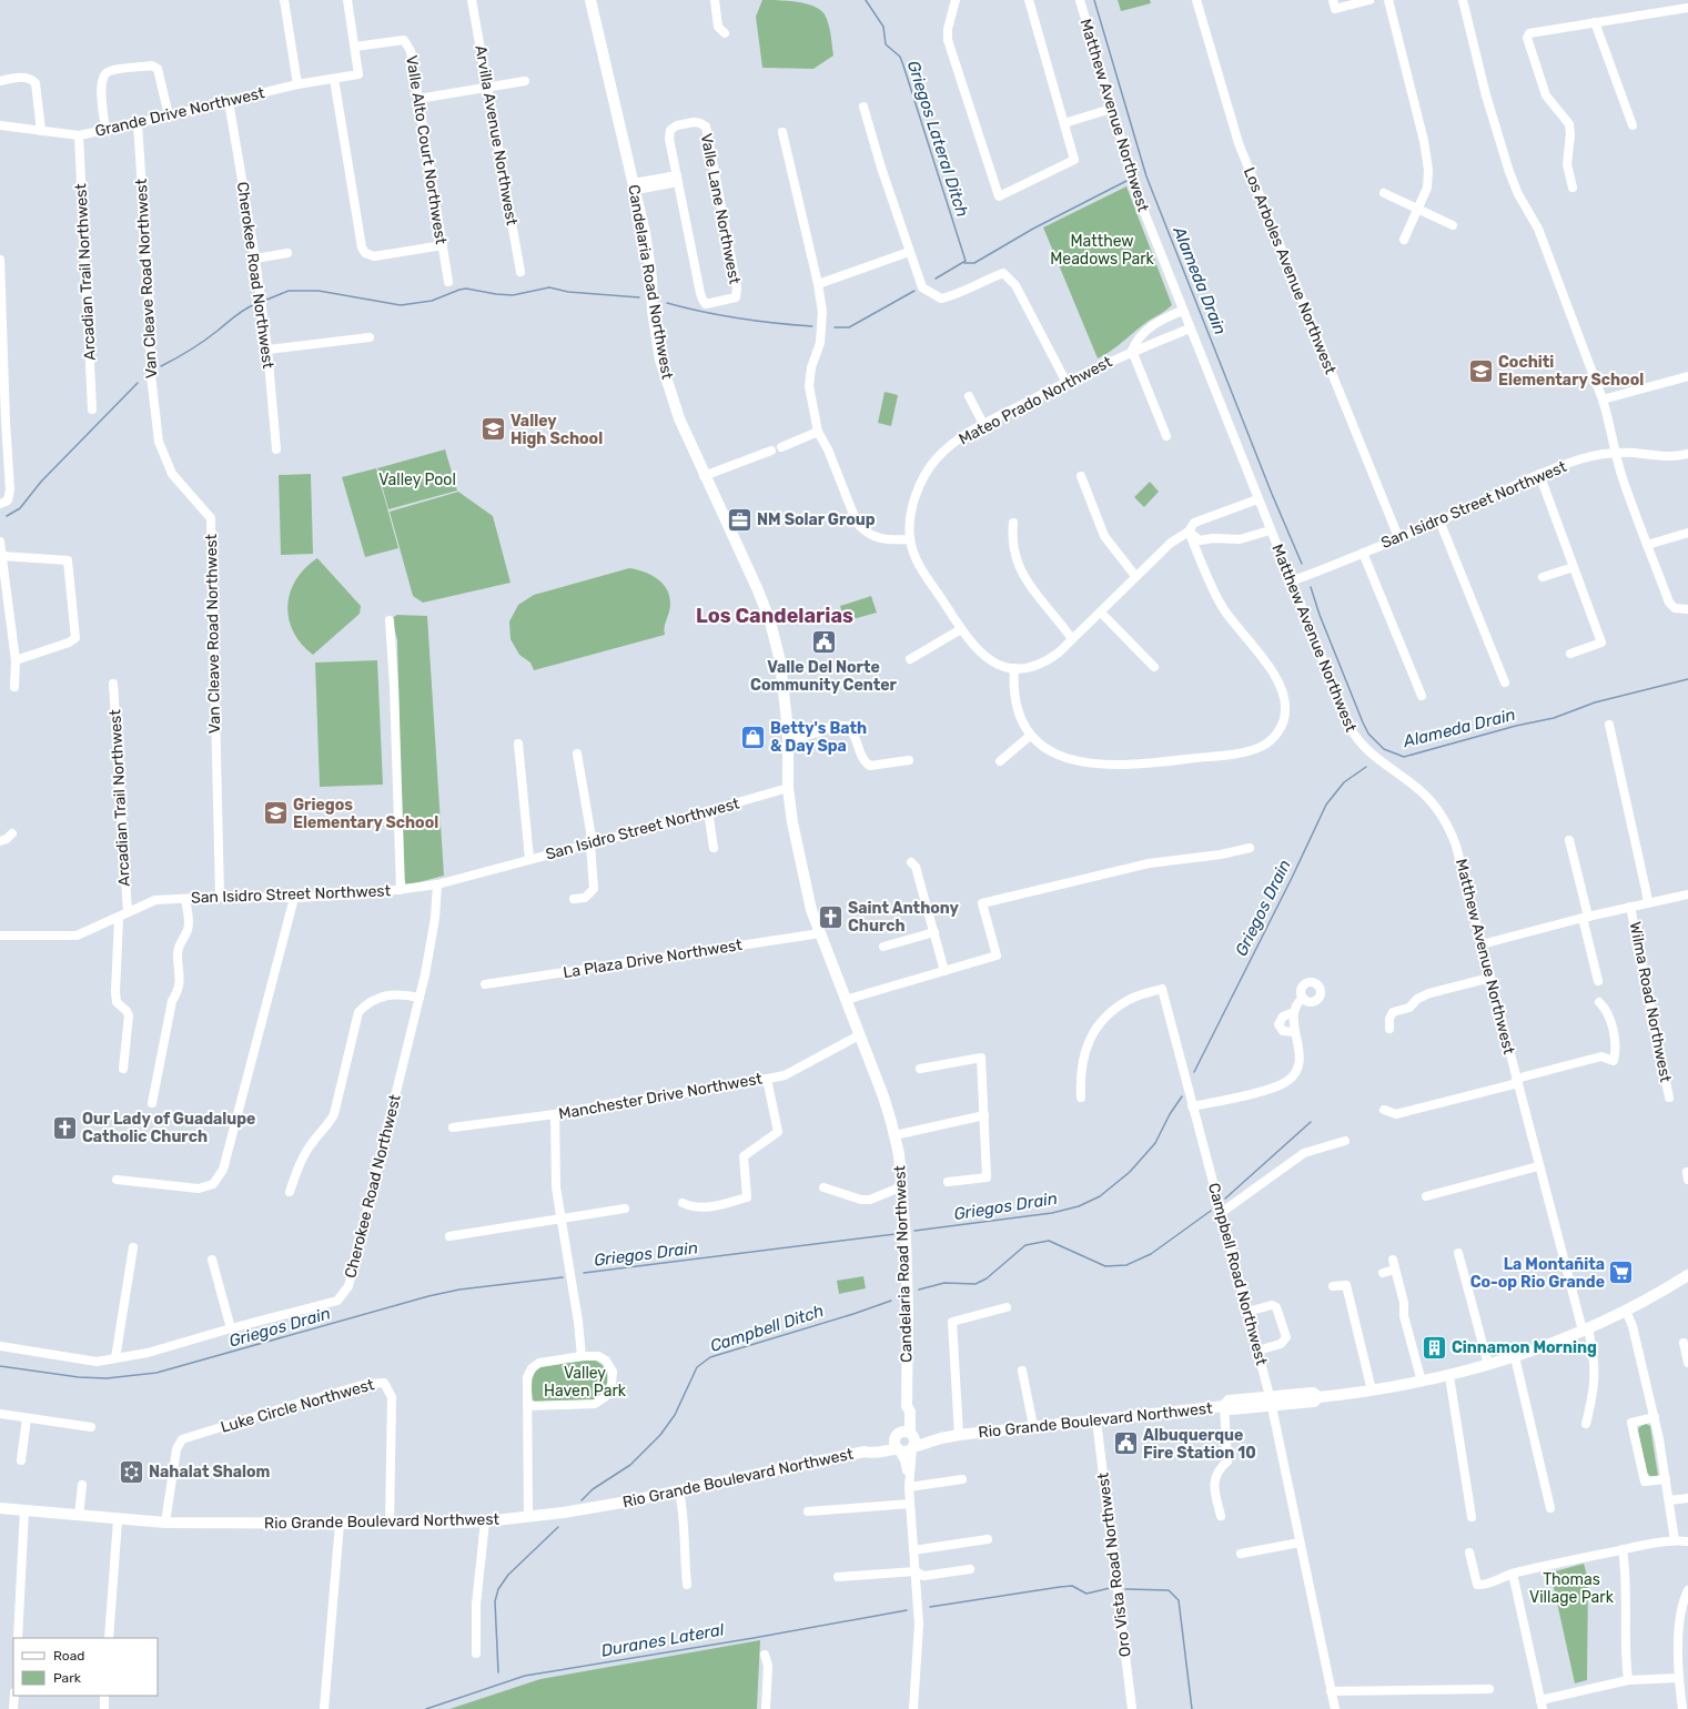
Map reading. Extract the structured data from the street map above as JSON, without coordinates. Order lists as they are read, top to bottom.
{
  "streets": {
    "main road": ["Candelaria Road Northwest", "Rio Grande Boulevard Northwest"],
    "street": [
      "Grande Drive Northwest",
      "Matthew Avenue Northwest",
      "Arvilla Avenue Northwest",
      "Valle Alto Court Northwest",
      "Valle Lane Northwest",
      "Los Arboles Avenue Northwest",
      "Arcadian Trail Northwest",
      "Cherokee Road Northwest",
      "Van Cleave Road Northwest",
      "Mateo Prado Northwest",
      "San Isidro Street Northwest",
      "La Plaza Drive Northwest",
      "Wilma Road Northwest",
      "Manchester Drive Northwest",
      "Campbell Road Northwest",
      "Luke Circle Northwest",
      "Oro Vista Road Northwest"
    ]
  },
  "crossings": [
    ["Grande Drive Northwest", "Valle Alto Court Northwest"],
    ["Grande Drive Northwest", "Arcadian Trail Northwest"],
    ["Grande Drive Northwest", "Cherokee Road Northwest"],
    ["Grande Drive Northwest", "Van Cleave Road Northwest"],
    ["Matthew Avenue Northwest", "Mateo Prado Northwest"],
    ["Matthew Avenue Northwest", "San Isidro Street Northwest"],
    ["Matthew Avenue Northwest", "Rio Grande Boulevard Northwest"],
    ["Los Arboles Avenue Northwest", "San Isidro Street Northwest"],
    ["Arcadian Trail Northwest", "San Isidro Street Northwest"],
    ["Cherokee Road Northwest", "San Isidro Street Northwest"],
    ["Van Cleave Road Northwest", "San Isidro Street Northwest"],
    ["Candelaria Road Northwest", "San Isidro Street Northwest"],
    ["Candelaria Road Northwest", "La Plaza Drive Northwest"],
    ["Candelaria Road Northwest", "Manchester Drive Northwest"],
    ["Campbell Road Northwest", "Rio Grande Boulevard Northwest"],
    ["Luke Circle Northwest", "Rio Grande Boulevard Northwest"],
    ["Rio Grande Boulevard Northwest", "Oro Vista Road Northwest"]
  ],
  "districts": ["Los Candelarias"],
  "water": [
    "Griegos Lateral Ditch",
    "Alameda Drain",
    "Griegos Drain",
    "Campbell Ditch",
    "Duranes Lateral"
  ],
  "parks": [
    "Matthew Meadows Park",
    "Valley Pool",
    "Valley Haven Park",
    "Thomas Village Park"
  ],
  "places": {
    "school or university": ["Cochiti Elementary School", "Valley High School", "Griegos Elementary School"],
    "office": ["NM Solar Group"],
    "public building": ["Valle Del Norte Community Center", "Albuquerque Fire Station 10"],
    "shop": ["Betty's Bath & Day Spa"],
    "church": ["Saint Anthony Church", "Our Lady of Guadalupe Catholic Church"],
    "supermarket": ["La Montañita Co-op Rio Grande"],
    "building": ["Cinnamon Morning"],
    "synagogue": ["Nahalat Shalom"]
  },
  "legend": ["Road", "Park"]
}
